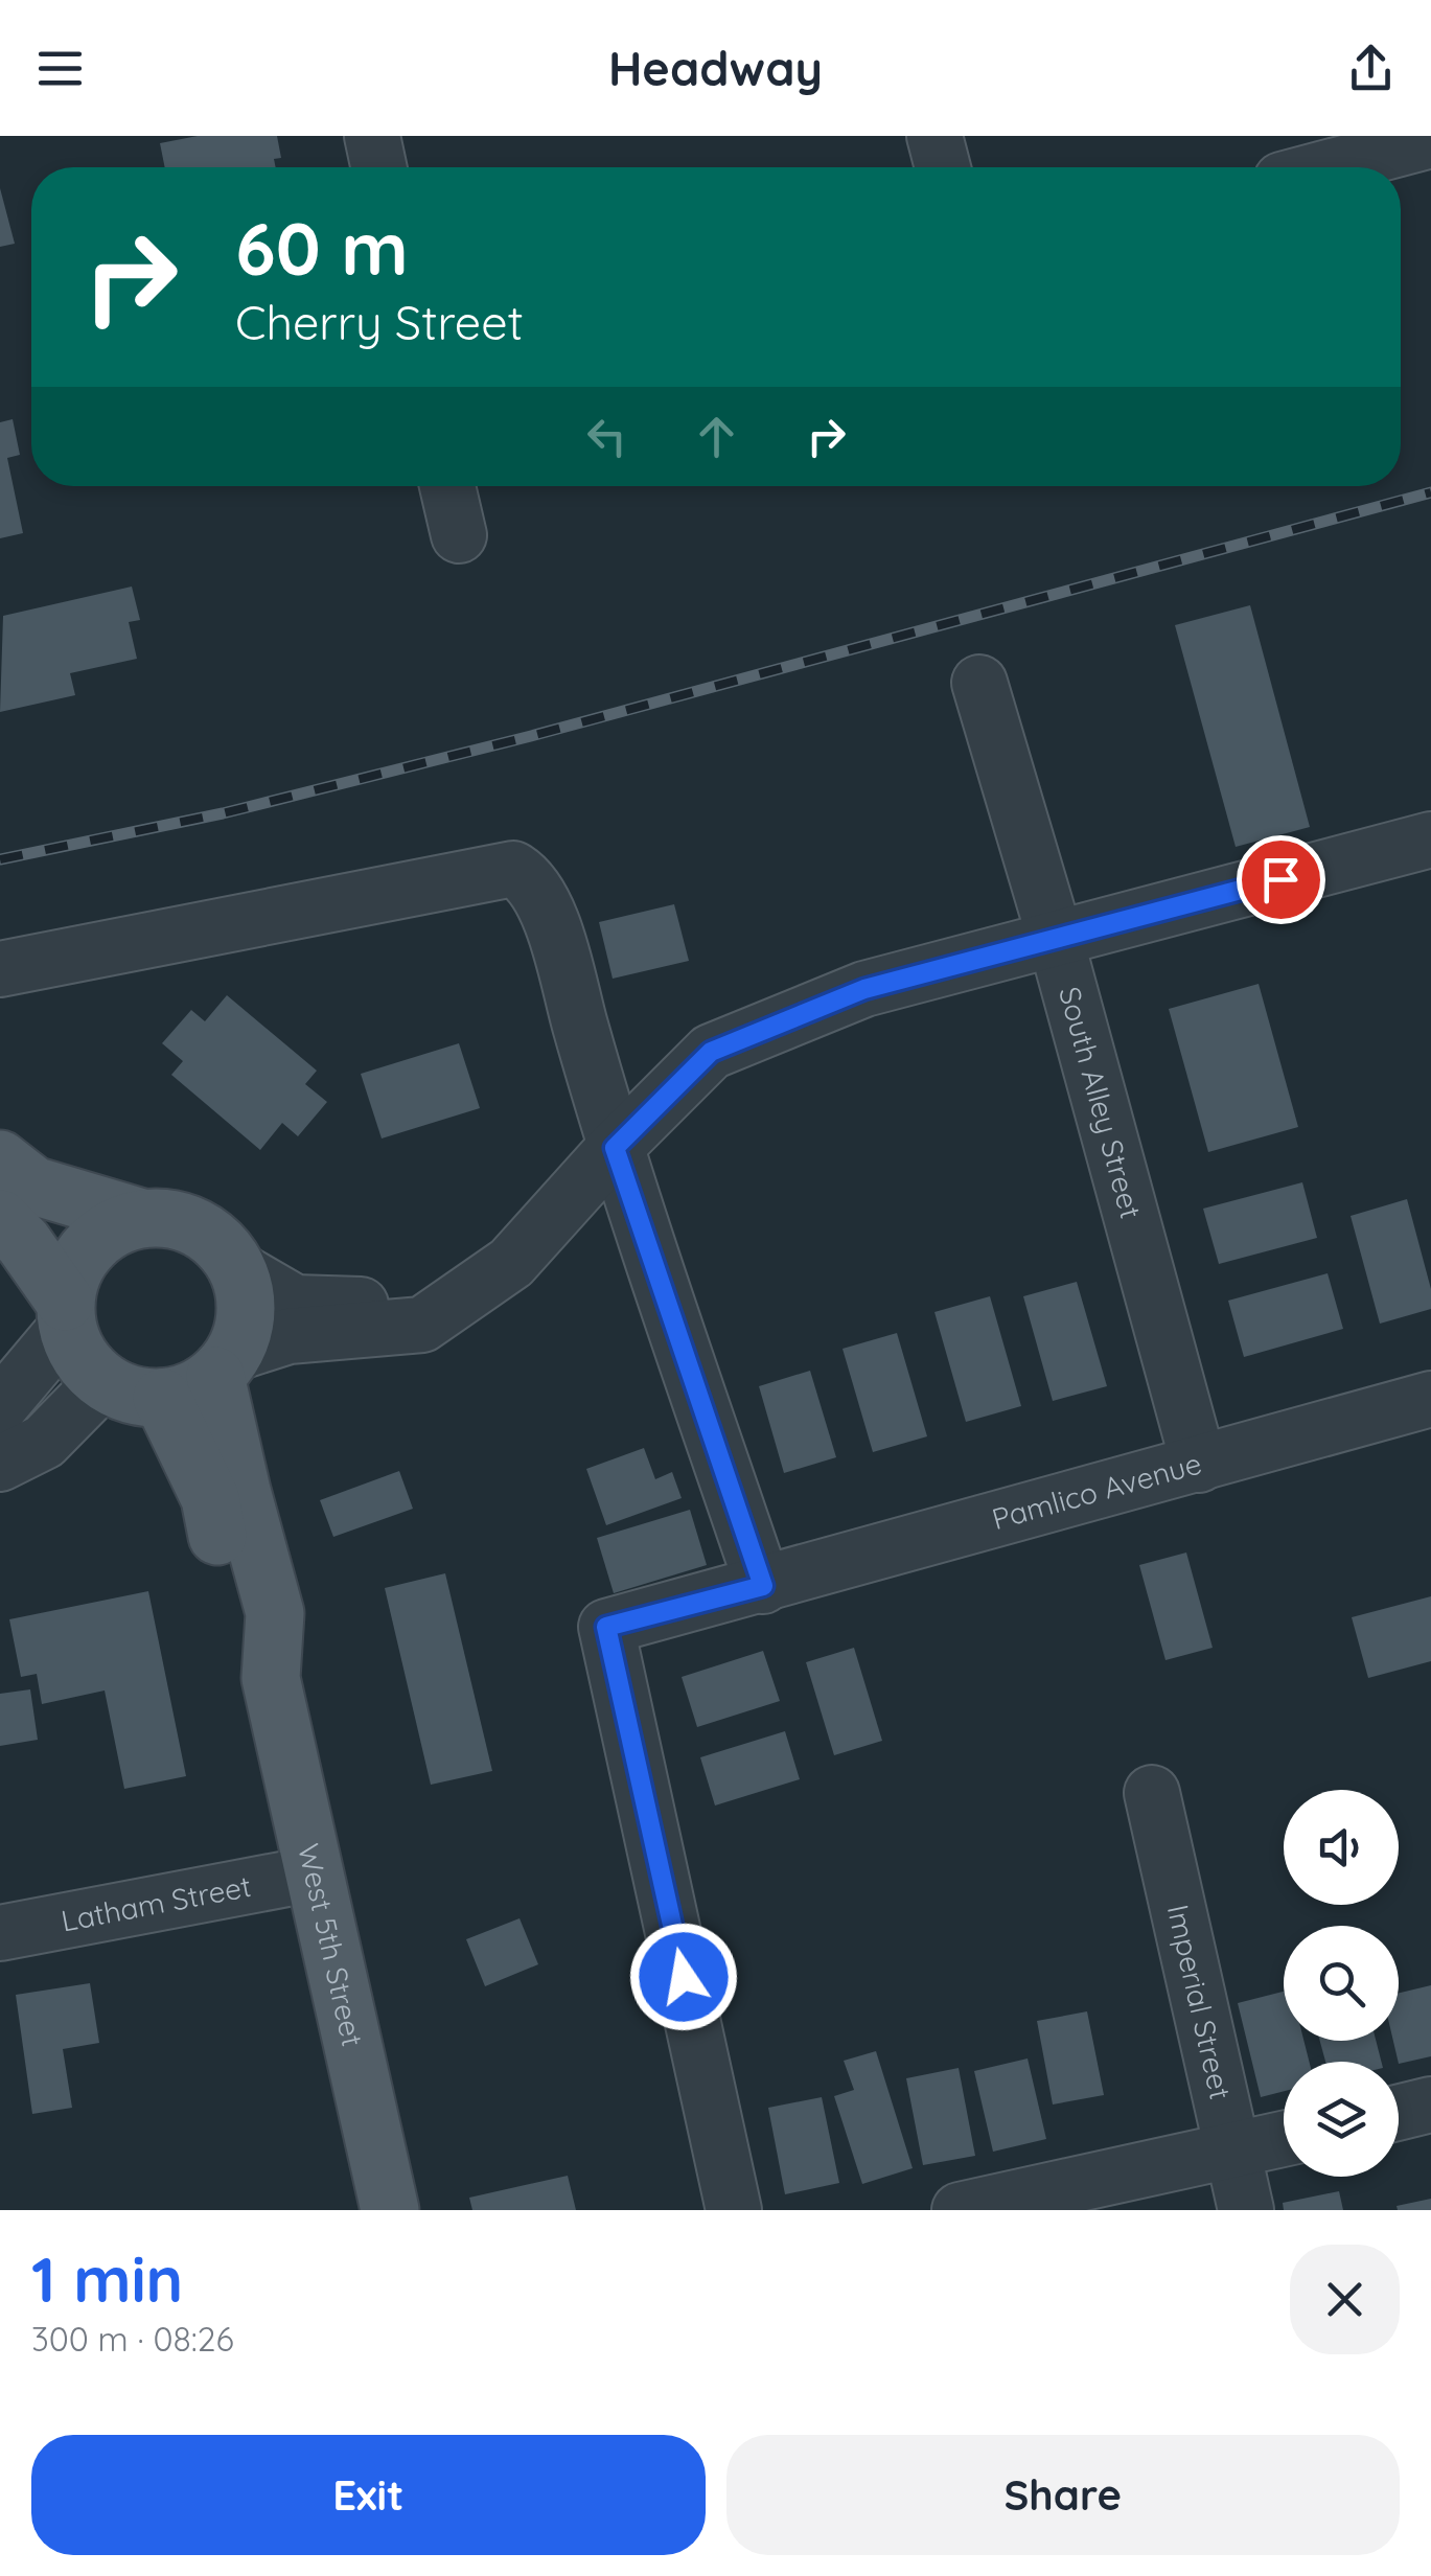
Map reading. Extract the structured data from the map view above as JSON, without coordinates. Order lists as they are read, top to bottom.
{
  "streets": {
    "main road": ["West 5th Street"],
    "street": [
      "South Alley Street",
      "Pamlico Avenue",
      "Latham Street",
      "Imperial Street"
    ]
  },
  "crossings": [
    ["South Alley Street", "Pamlico Avenue"],
    ["Latham Street", "West 5th Street"]
  ],
  "page": {
    "header": "Headway",
    "turn": ["60 m", "Cherry Street"],
    "heading": ["1 min", "300 m · 08:26"],
    "buttons": ["Exit", "Share"]
  }
}
